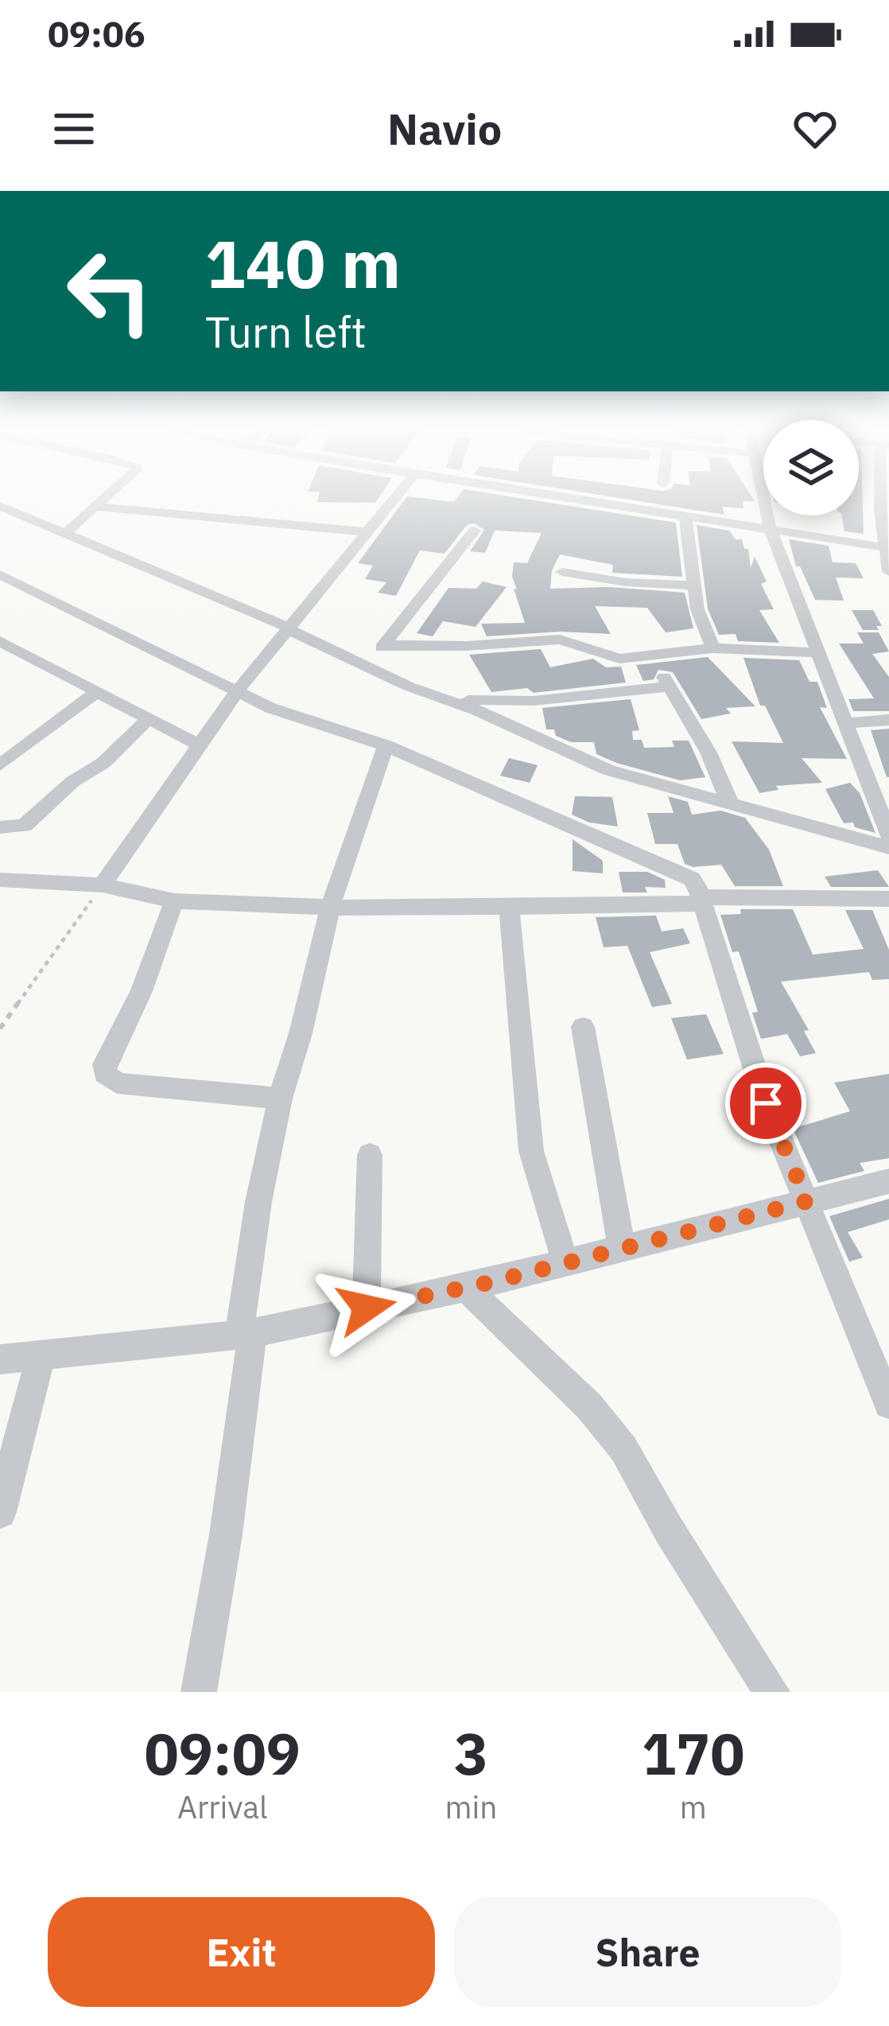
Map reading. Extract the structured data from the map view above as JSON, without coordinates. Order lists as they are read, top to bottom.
{
  "page": {
    "status": "09:06",
    "header": "Navio",
    "turn": ["140 m", "Turn left"],
    "eta": [
      "09:09",
      "Arrival",
      "3",
      "min",
      "170",
      "m"
    ],
    "buttons": ["Exit", "Share"]
  }
}
